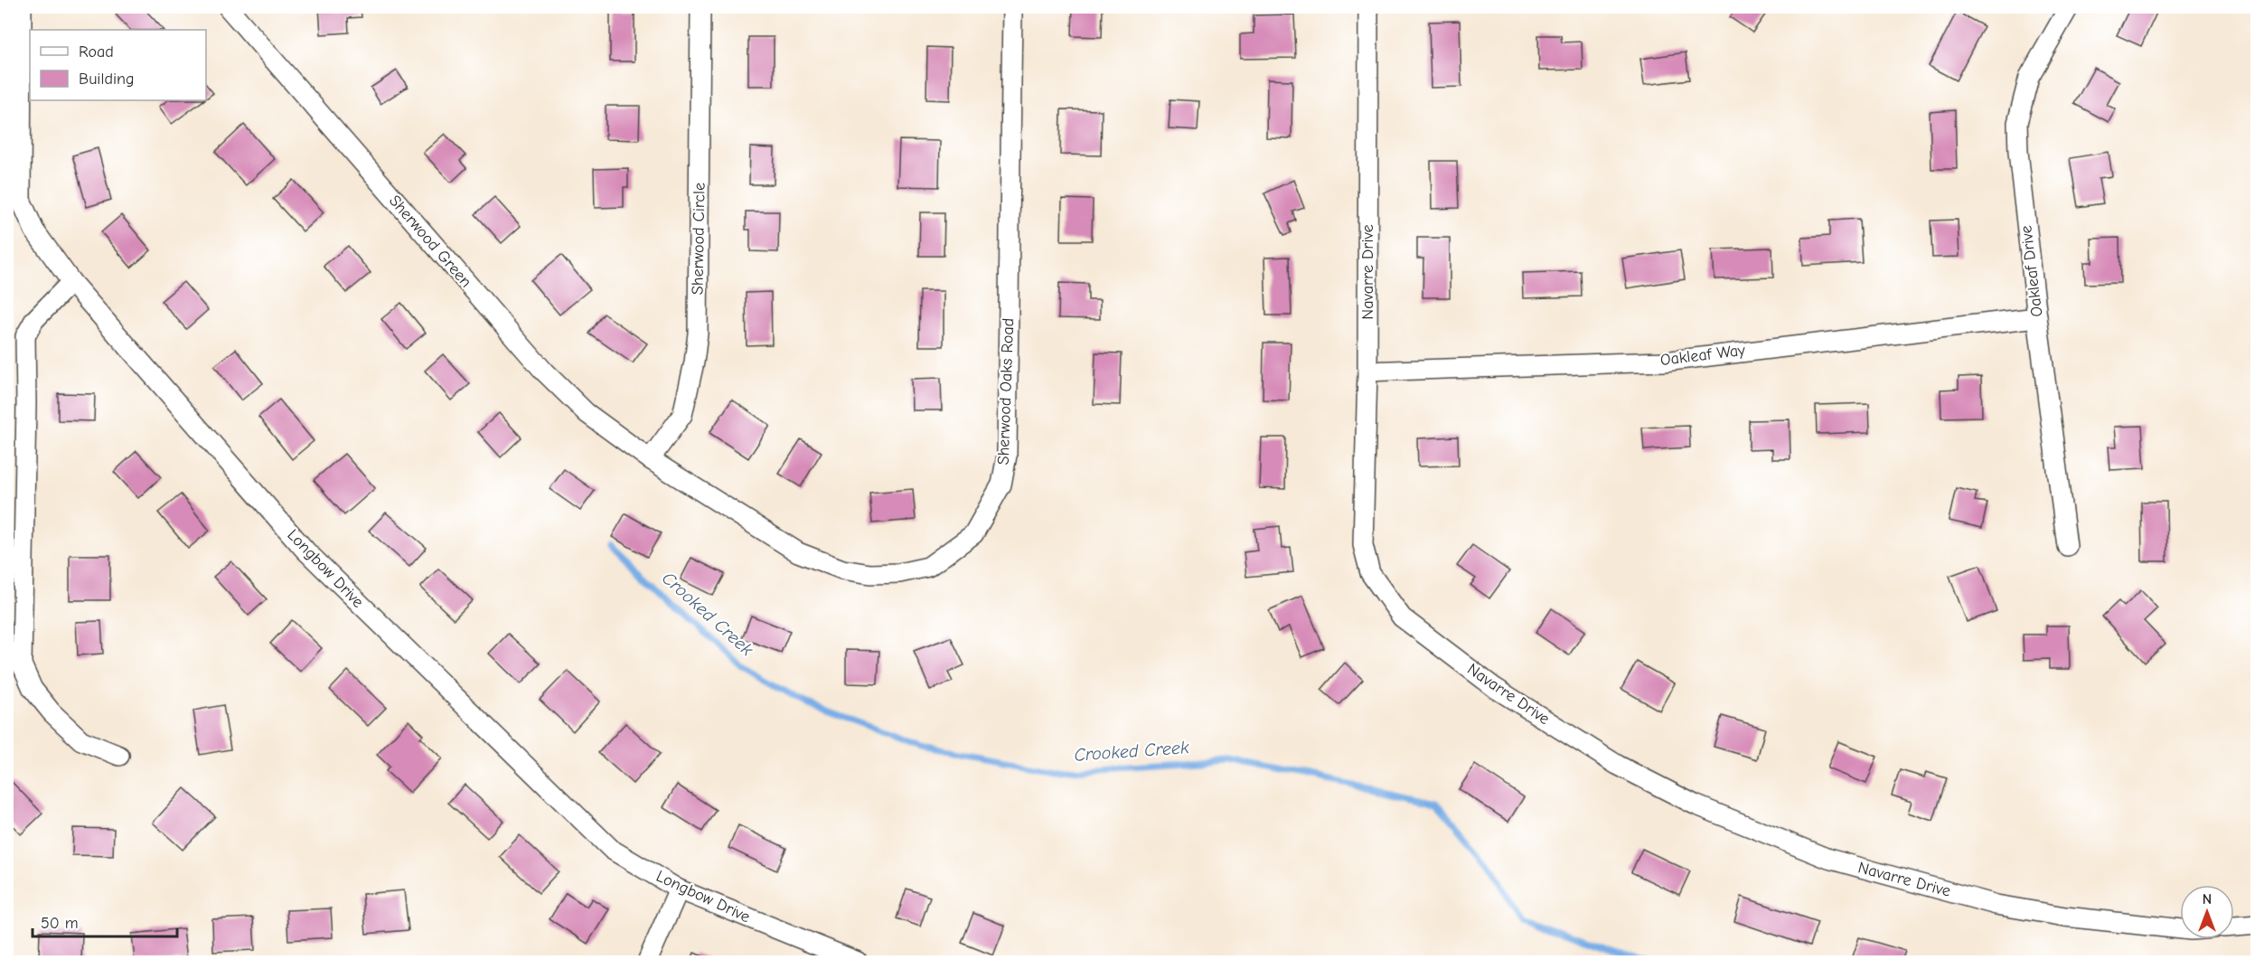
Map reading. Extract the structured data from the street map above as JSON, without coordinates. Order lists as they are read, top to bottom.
{
  "streets": {
    "street": [
      "Sherwood Circle",
      "Sherwood Green",
      "Oakleaf Drive",
      "Navarre Drive",
      "Oakleaf Way",
      "Sherwood Oaks Road",
      "Longbow Drive"
    ]
  },
  "crossings": [
    ["Sherwood Circle", "Sherwood Green"],
    ["Sherwood Circle", "Sherwood Oaks Road"],
    ["Sherwood Green", "Sherwood Oaks Road"],
    ["Oakleaf Drive", "Oakleaf Way"],
    ["Navarre Drive", "Oakleaf Way"]
  ],
  "water": ["Crooked Creek"],
  "legend": ["Road", "Building"],
  "scale_bar": "50 m",
  "north": "top"
}
